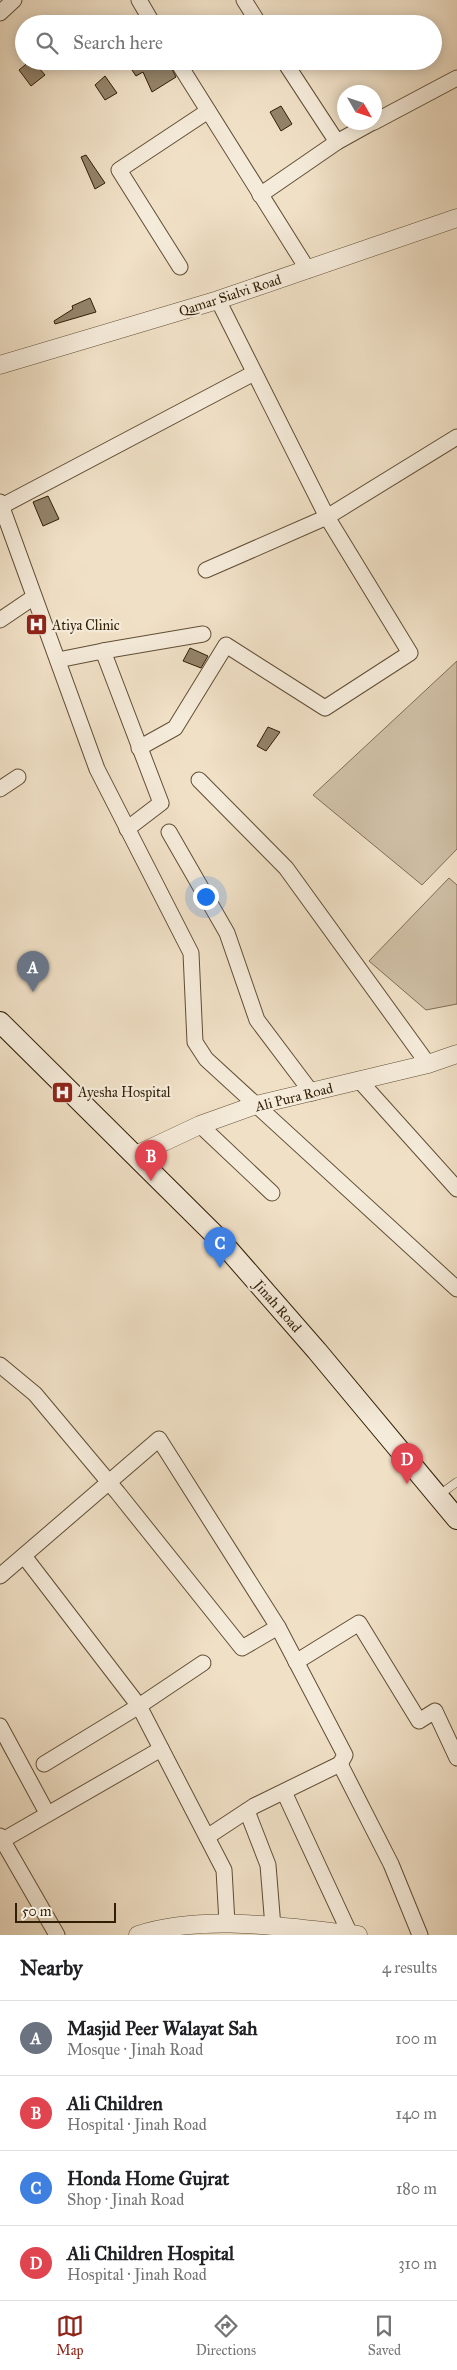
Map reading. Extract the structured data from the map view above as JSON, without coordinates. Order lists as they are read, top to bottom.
{
  "streets": {
    "main road": ["Jinah Road"],
    "street": ["Qamar Sialvi Road", "Ali Pura Road"]
  },
  "crossings": [
    ["Ali Pura Road", "Jinah Road"]
  ],
  "places": {
    "hospital": ["Atiya Clinic", "Ayesha Hospital"]
  },
  "scale_bar": "50 m",
  "north": "bottom right",
  "page": {
    "search": "Search here",
    "pins": [
      "A",
      "B",
      "C",
      "D"
    ],
    "scale": "50 m",
    "heading": ["Nearby", "4 results"],
    "list": [
      {
        "mark": "A",
        "name": "Masjid Peer Walayat Sah",
        "note": "Mosque · Jinah Road",
        "value": "100 m"
      },
      {
        "mark": "B",
        "name": "Ali Children",
        "note": "Hospital · Jinah Road",
        "value": "140 m"
      },
      {
        "mark": "C",
        "name": "Honda Home Gujrat",
        "note": "Shop · Jinah Road",
        "value": "180 m"
      },
      {
        "mark": "D",
        "name": "Ali Children Hospital",
        "note": "Hospital · Jinah Road",
        "value": "310 m"
      }
    ],
    "nav": ["Map", "Directions", "Saved"]
  }
}
